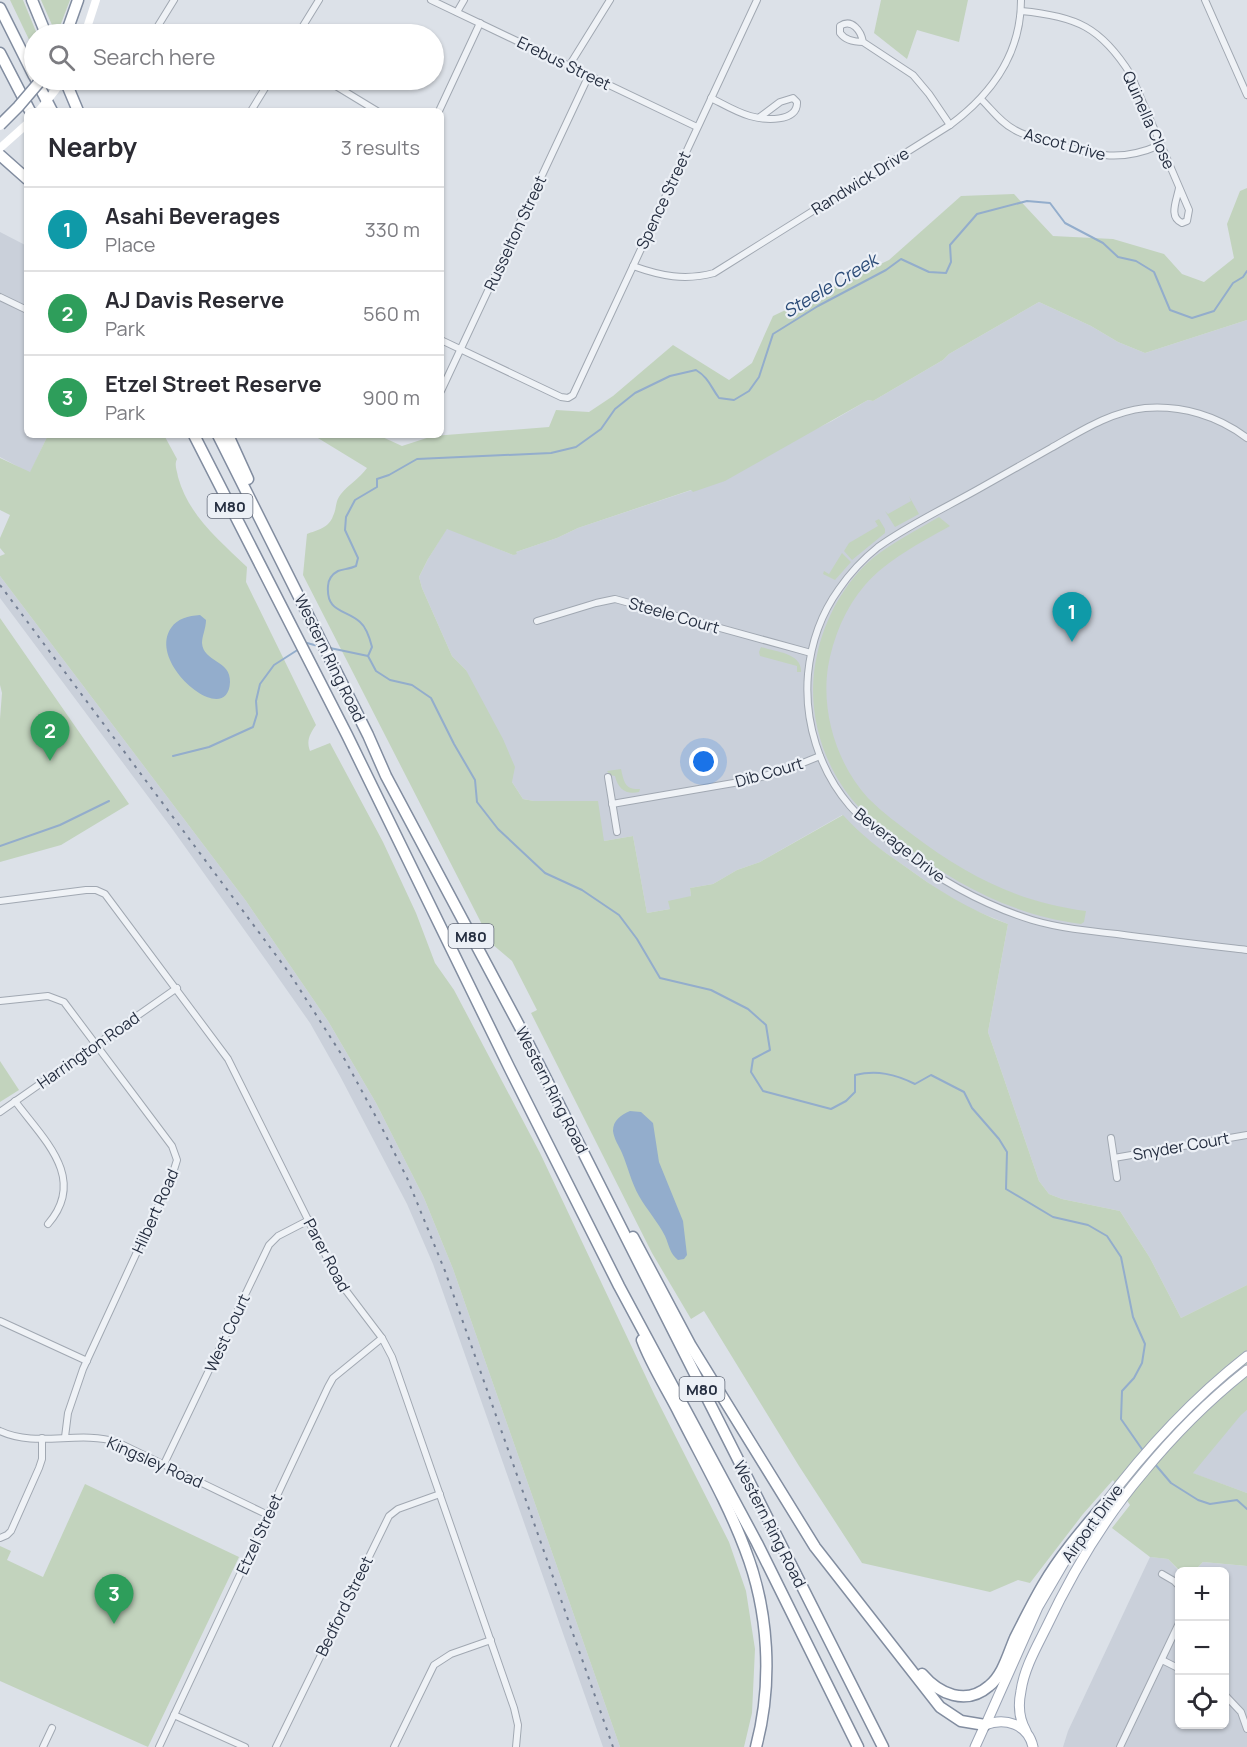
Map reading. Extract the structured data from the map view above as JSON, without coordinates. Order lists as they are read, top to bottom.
{
  "streets": {
    "highway": ["M80", "Western Ring Road"],
    "main road": ["Airport Drive"],
    "street": [
      "Erebus Street",
      "Quinella Close",
      "Ascot Drive",
      "Randwick Drive",
      "Spence Street",
      "Russelton Street",
      "Steele Court",
      "Dib Court",
      "Beverage Drive",
      "Harrington Road",
      "Snyder Court",
      "Hilbert Road",
      "Parer Road",
      "West Court",
      "Kingsley Road",
      "Etzel Street",
      "Bedford Street"
    ]
  },
  "crossings": [
    ["Erebus Street", "Spence Street"],
    ["Erebus Street", "Russelton Street"],
    ["Quinella Close", "Ascot Drive"],
    ["Quinella Close", "Randwick Drive"],
    ["Ascot Drive", "Randwick Drive"],
    ["Randwick Drive", "Spence Street"],
    ["Spence Street", "Russelton Street"],
    ["Steele Court", "Beverage Drive"],
    ["Dib Court", "Beverage Drive"],
    ["Harrington Road", "Hilbert Road"],
    ["Harrington Road", "Parer Road"],
    ["Hilbert Road", "Kingsley Road"],
    ["Parer Road", "West Court"],
    ["Parer Road", "Etzel Street"],
    ["Parer Road", "Bedford Street"],
    ["West Court", "Kingsley Road"],
    ["Kingsley Road", "Etzel Street"]
  ],
  "water": ["Steele Creek"],
  "page": {
    "search": "Search here",
    "heading": ["Nearby", "3 results"],
    "list": [
      {
        "mark": "1",
        "name": "Asahi Beverages",
        "note": "Place",
        "value": "330 m"
      },
      {
        "mark": "2",
        "name": "AJ Davis Reserve",
        "note": "Park",
        "value": "560 m"
      },
      {
        "mark": "3",
        "name": "Etzel Street Reserve",
        "note": "Park",
        "value": "900 m"
      }
    ],
    "pins": ["1", "2", "3"],
    "map_buttons": ["+", "−"]
  }
}
